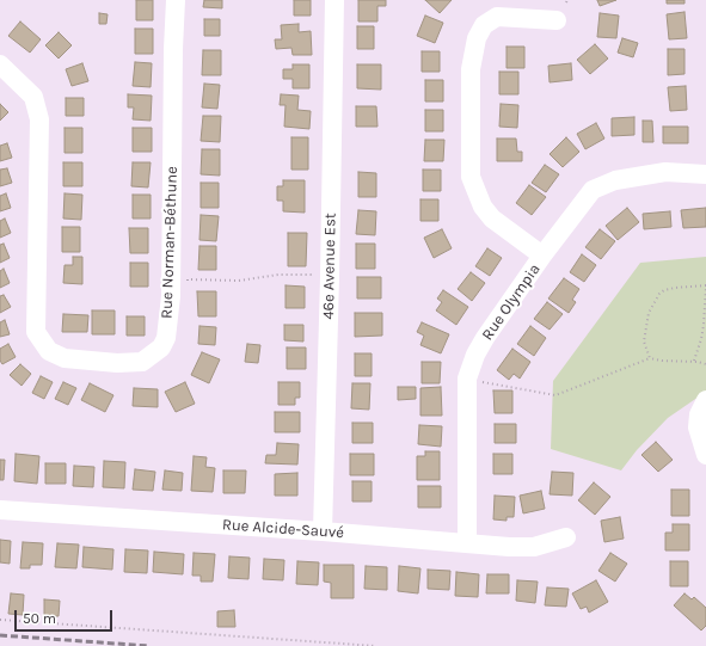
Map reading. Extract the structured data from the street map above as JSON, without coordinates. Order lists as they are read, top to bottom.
{
  "streets": {
    "street": [
      "Rue Norman-Béthune",
      "46e Avenue Est",
      "Rue Olympia",
      "Rue Alcide-Sauvé"
    ]
  },
  "crossings": [
    ["46e Avenue Est", "Rue Alcide-Sauvé"],
    ["Rue Olympia", "Rue Alcide-Sauvé"]
  ],
  "scale_bar": "50 m"
}
